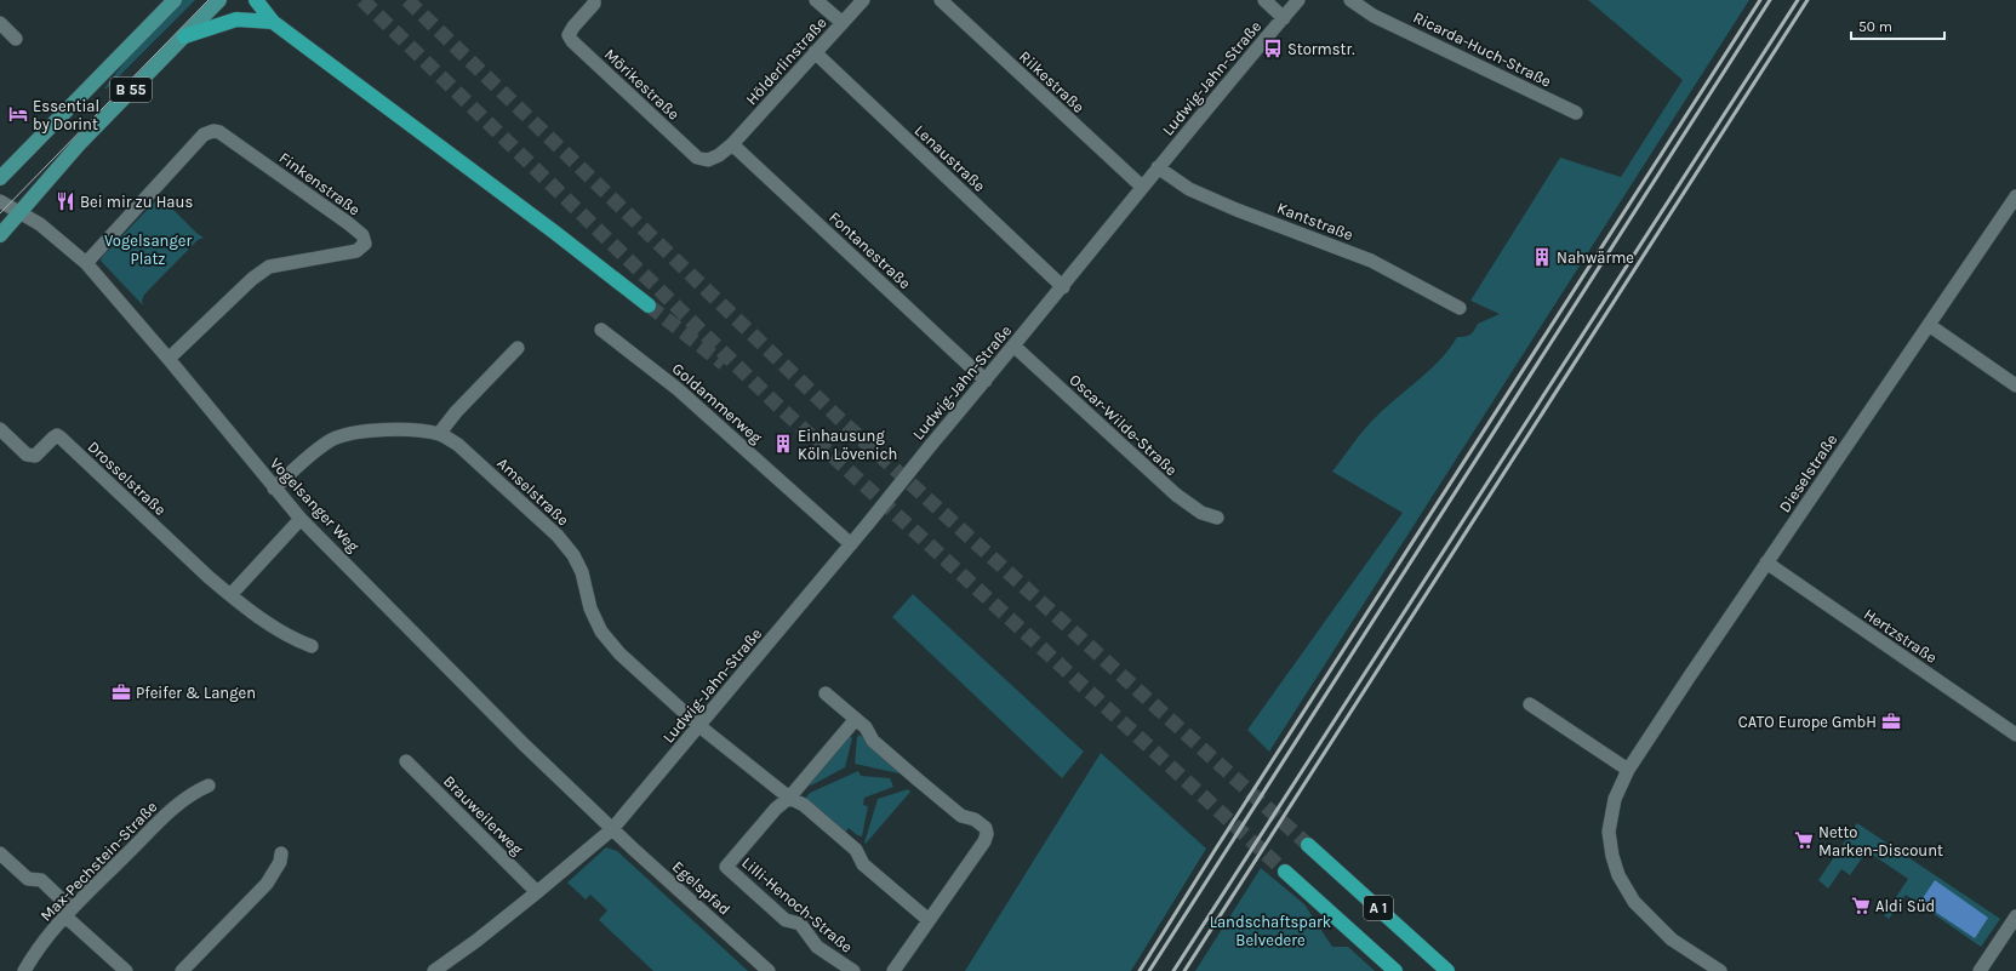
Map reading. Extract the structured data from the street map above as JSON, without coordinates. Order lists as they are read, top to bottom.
{
  "streets": {
    "highway": ["A 1"],
    "main road": ["B 55"],
    "street": [
      "Ricarda-Huch-Straße",
      "Hölderlinstraße",
      "Ludwig-Jahn-Straße",
      "Rilkestraße",
      "Mörikestraße",
      "Lenaustraße",
      "Finkenstraße",
      "Kantstraße",
      "Fontanestraße",
      "Goldammerweg",
      "Oscar-Wilde-Straße",
      "Dieselstraße",
      "Drosselstraße",
      "Amselstraße",
      "Vogelsanger Weg",
      "Hertzstraße",
      "Brauweilerweg",
      "Max-Pechstein-Straße",
      "Egelspfad",
      "Lilli-Henoch-Straße"
    ]
  },
  "crossings": [
    ["Hölderlinstraße", "Mörikestraße"],
    ["Hölderlinstraße", "Lenaustraße"],
    ["Hölderlinstraße", "Fontanestraße"],
    ["Ludwig-Jahn-Straße", "Rilkestraße"],
    ["Ludwig-Jahn-Straße", "Lenaustraße"],
    ["Ludwig-Jahn-Straße", "Kantstraße"],
    ["Ludwig-Jahn-Straße", "Fontanestraße"],
    ["Ludwig-Jahn-Straße", "Goldammerweg"],
    ["Ludwig-Jahn-Straße", "Oscar-Wilde-Straße"],
    ["Ludwig-Jahn-Straße", "Amselstraße"],
    ["Ludwig-Jahn-Straße", "Vogelsanger Weg"],
    ["Ludwig-Jahn-Straße", "Egelspfad"],
    ["Mörikestraße", "Fontanestraße"],
    ["B 55", "Vogelsanger Weg"],
    ["Finkenstraße", "Vogelsanger Weg"],
    ["Dieselstraße", "Hertzstraße"],
    ["Amselstraße", "Vogelsanger Weg"],
    ["Amselstraße", "Lilli-Henoch-Straße"],
    ["Vogelsanger Weg", "Egelspfad"]
  ],
  "parks": ["Vogelsanger Platz", "Landschaftspark Belvedere"],
  "places": {
    "bus stop": ["Stormstr."],
    "hotel": ["Essential by Dorint"],
    "restaurant": ["Bei mir zu Haus"],
    "building": ["Nahwärme", "Einhausung Köln Lövenich"],
    "office": ["Pfeifer & Langen", "CATO Europe GmbH"],
    "supermarket": ["Netto Marken-Discount", "Aldi Süd"]
  },
  "scale_bar": "50 m"
}
